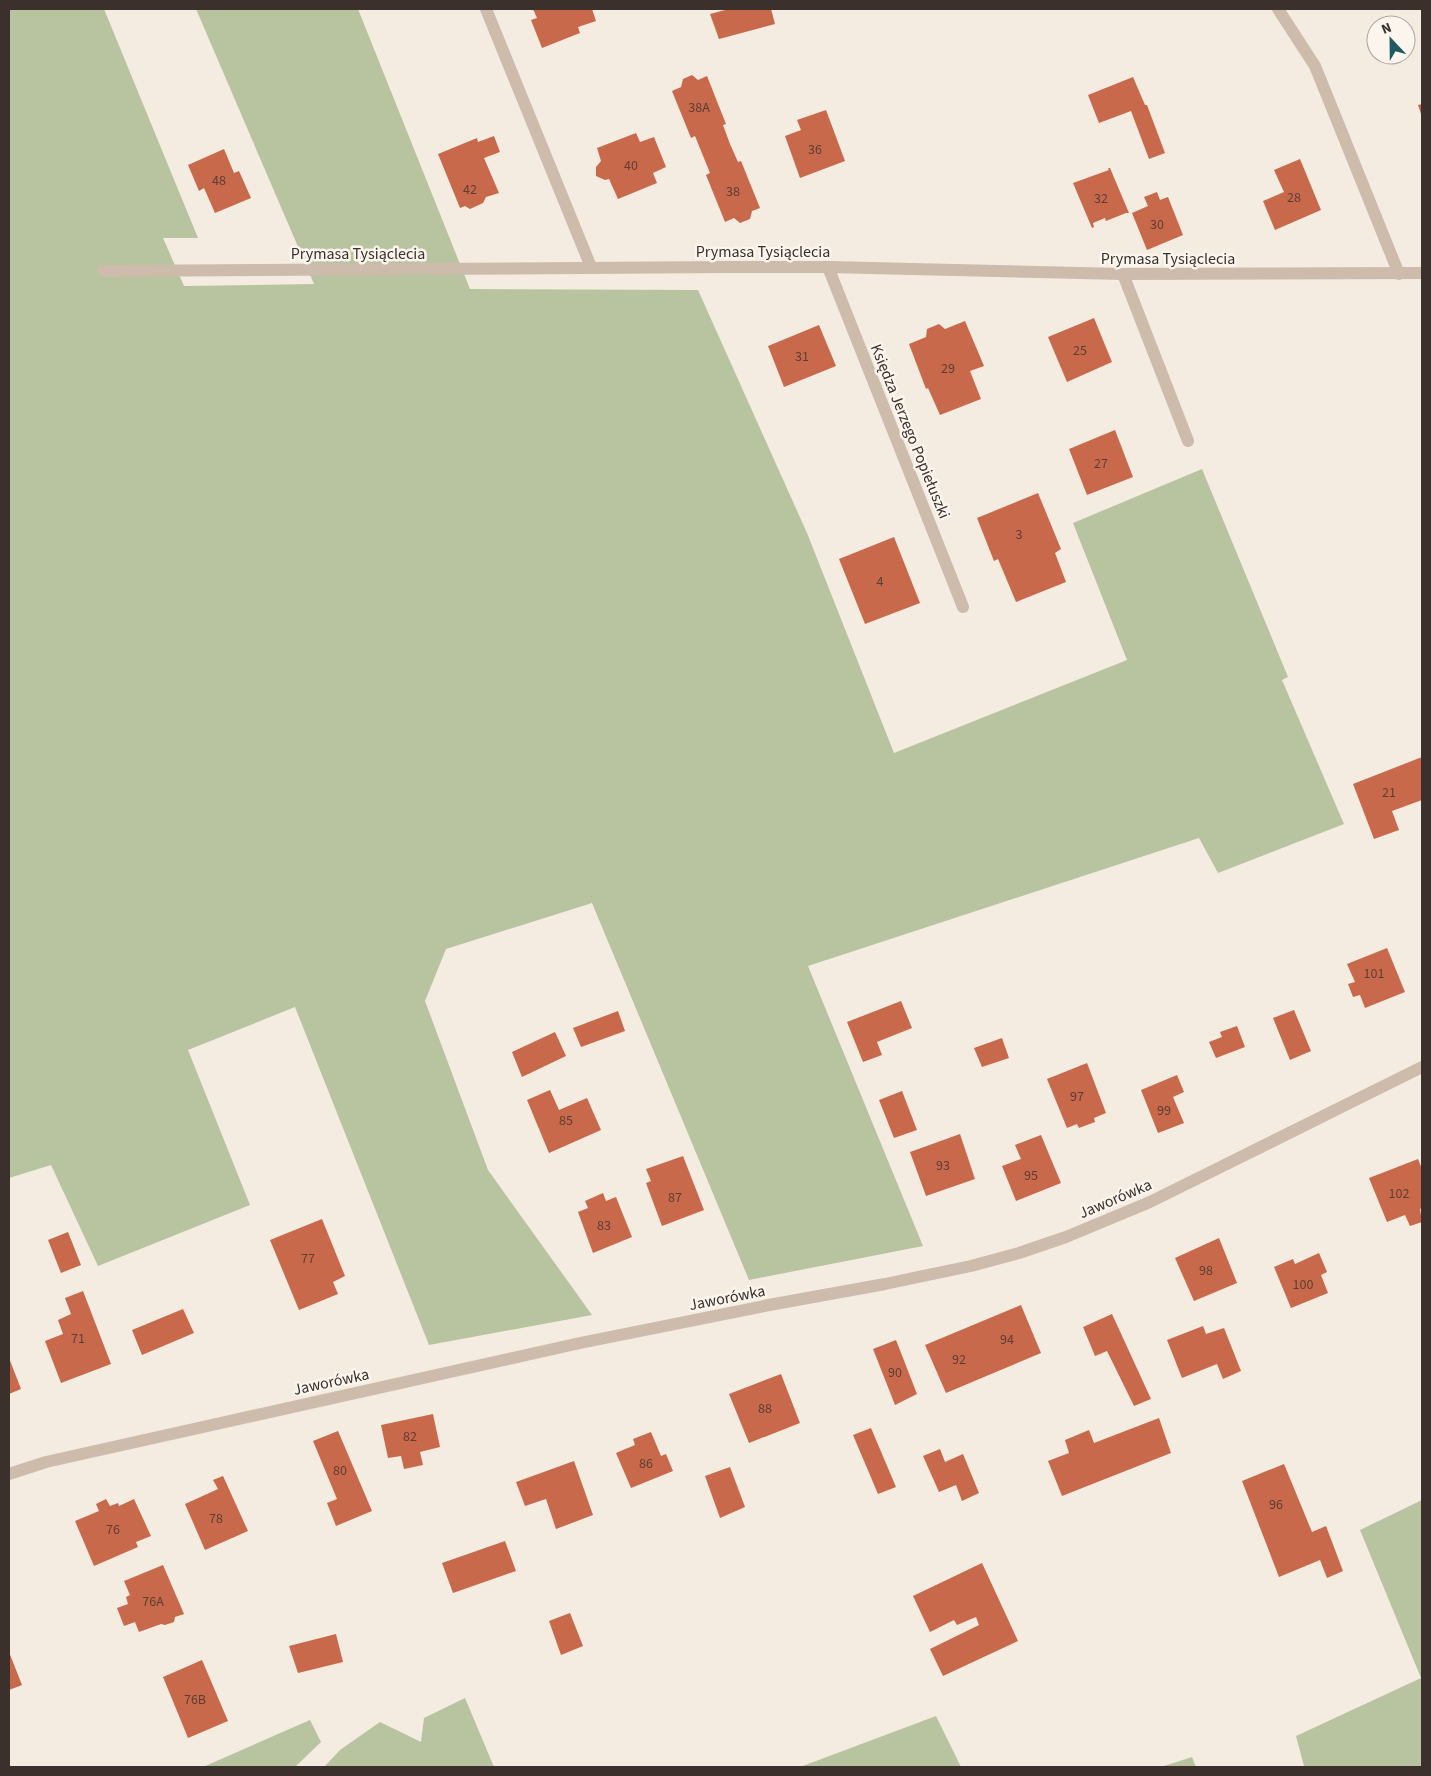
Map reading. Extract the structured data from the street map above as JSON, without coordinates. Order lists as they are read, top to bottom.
{
  "streets": {
    "street": ["Prymasa Tysiąclecia", "Księdza Jerzego Popiełuszki", "Jaworówka"]
  },
  "crossings": [
    ["Prymasa Tysiąclecia", "Księdza Jerzego Popiełuszki"]
  ],
  "house_numbers": [
    "38A",
    "36",
    "40",
    "48",
    "42",
    "38",
    "28",
    "32",
    "30",
    "25",
    "31",
    "29",
    "27",
    "3",
    "4",
    "21",
    "101",
    "97",
    "99",
    "85",
    "93",
    "95",
    "102",
    "87",
    "83",
    "77",
    "98",
    "100",
    "71",
    "94",
    "92",
    "90",
    "88",
    "82",
    "86",
    "80",
    "96",
    "78",
    "76",
    "76A",
    "76B"
  ],
  "north": "top"
}
